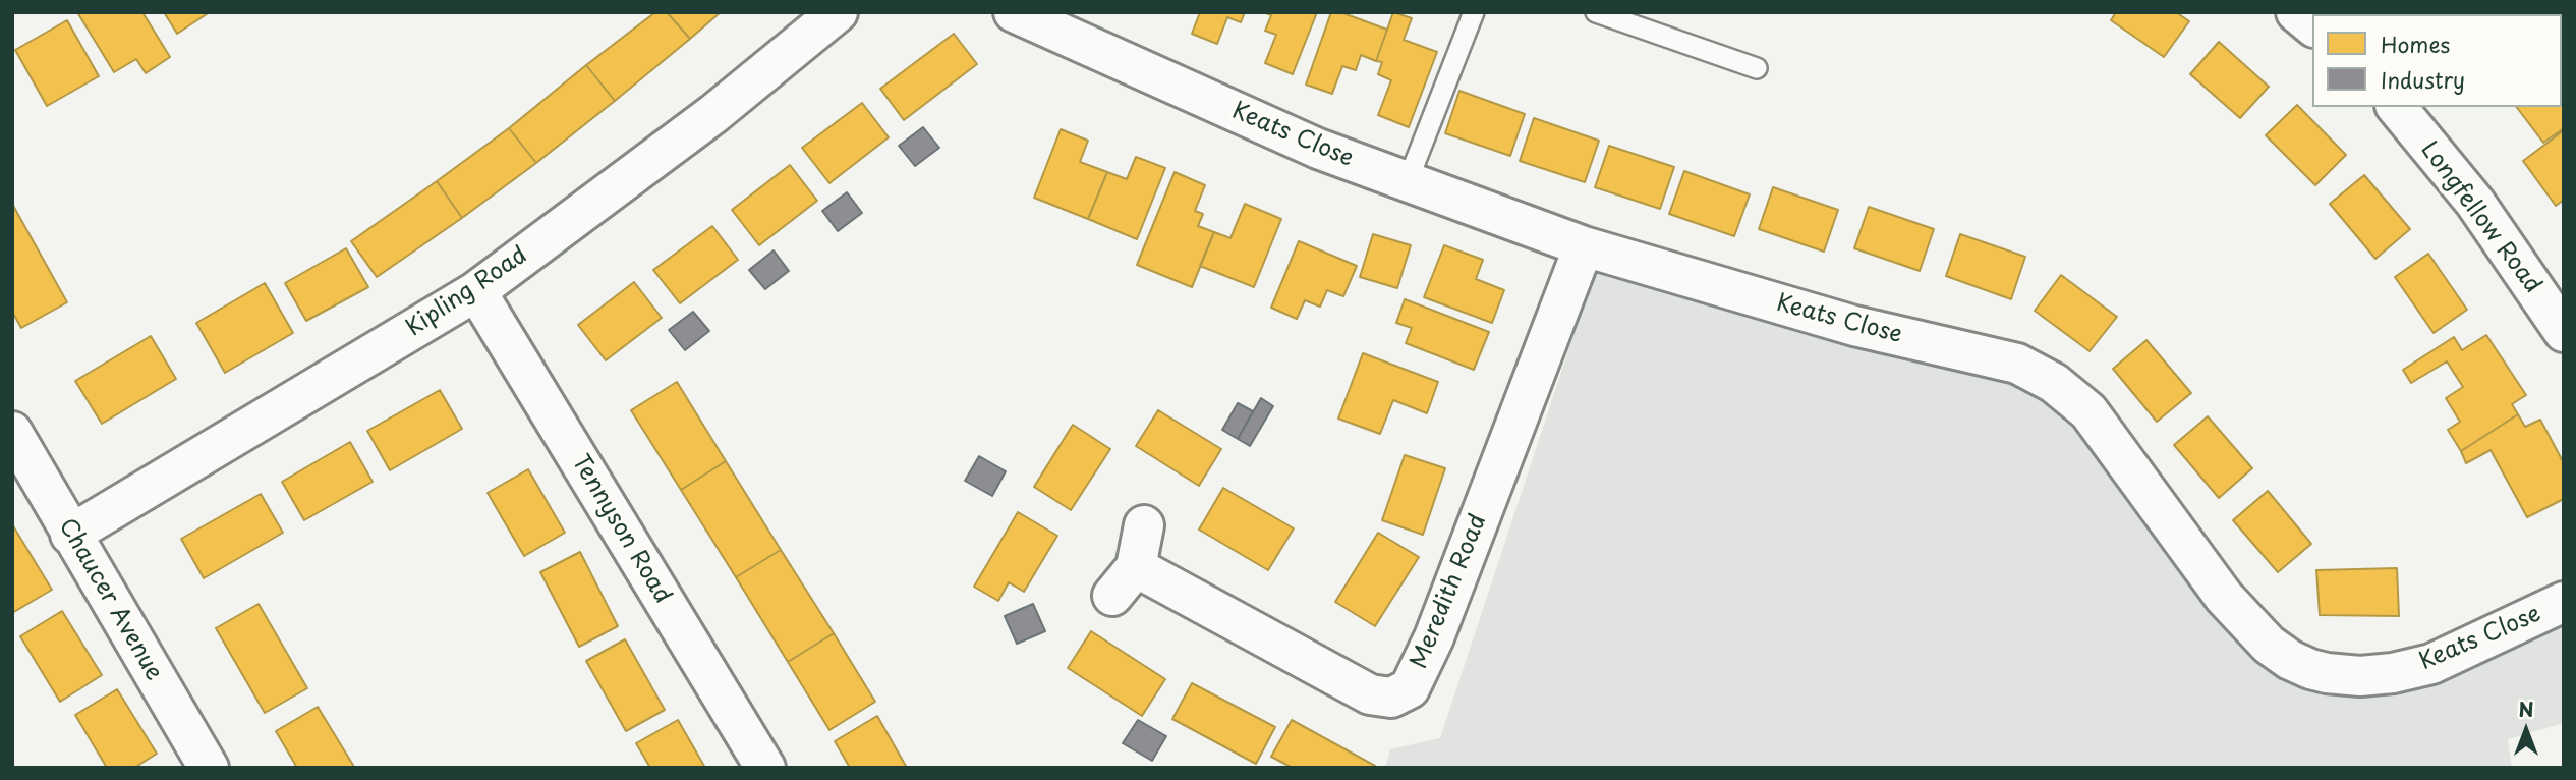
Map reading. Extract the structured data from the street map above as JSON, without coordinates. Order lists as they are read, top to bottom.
{
  "streets": {
    "street": [
      "Keats Close",
      "Longfellow Road",
      "Kipling Road",
      "Tennyson Road",
      "Meredith Road",
      "Chaucer Avenue"
    ]
  },
  "crossings": [
    ["Keats Close", "Meredith Road"],
    ["Kipling Road", "Tennyson Road"],
    ["Kipling Road", "Chaucer Avenue"]
  ],
  "legend": ["Homes", "Industry"],
  "north": "top"
}
